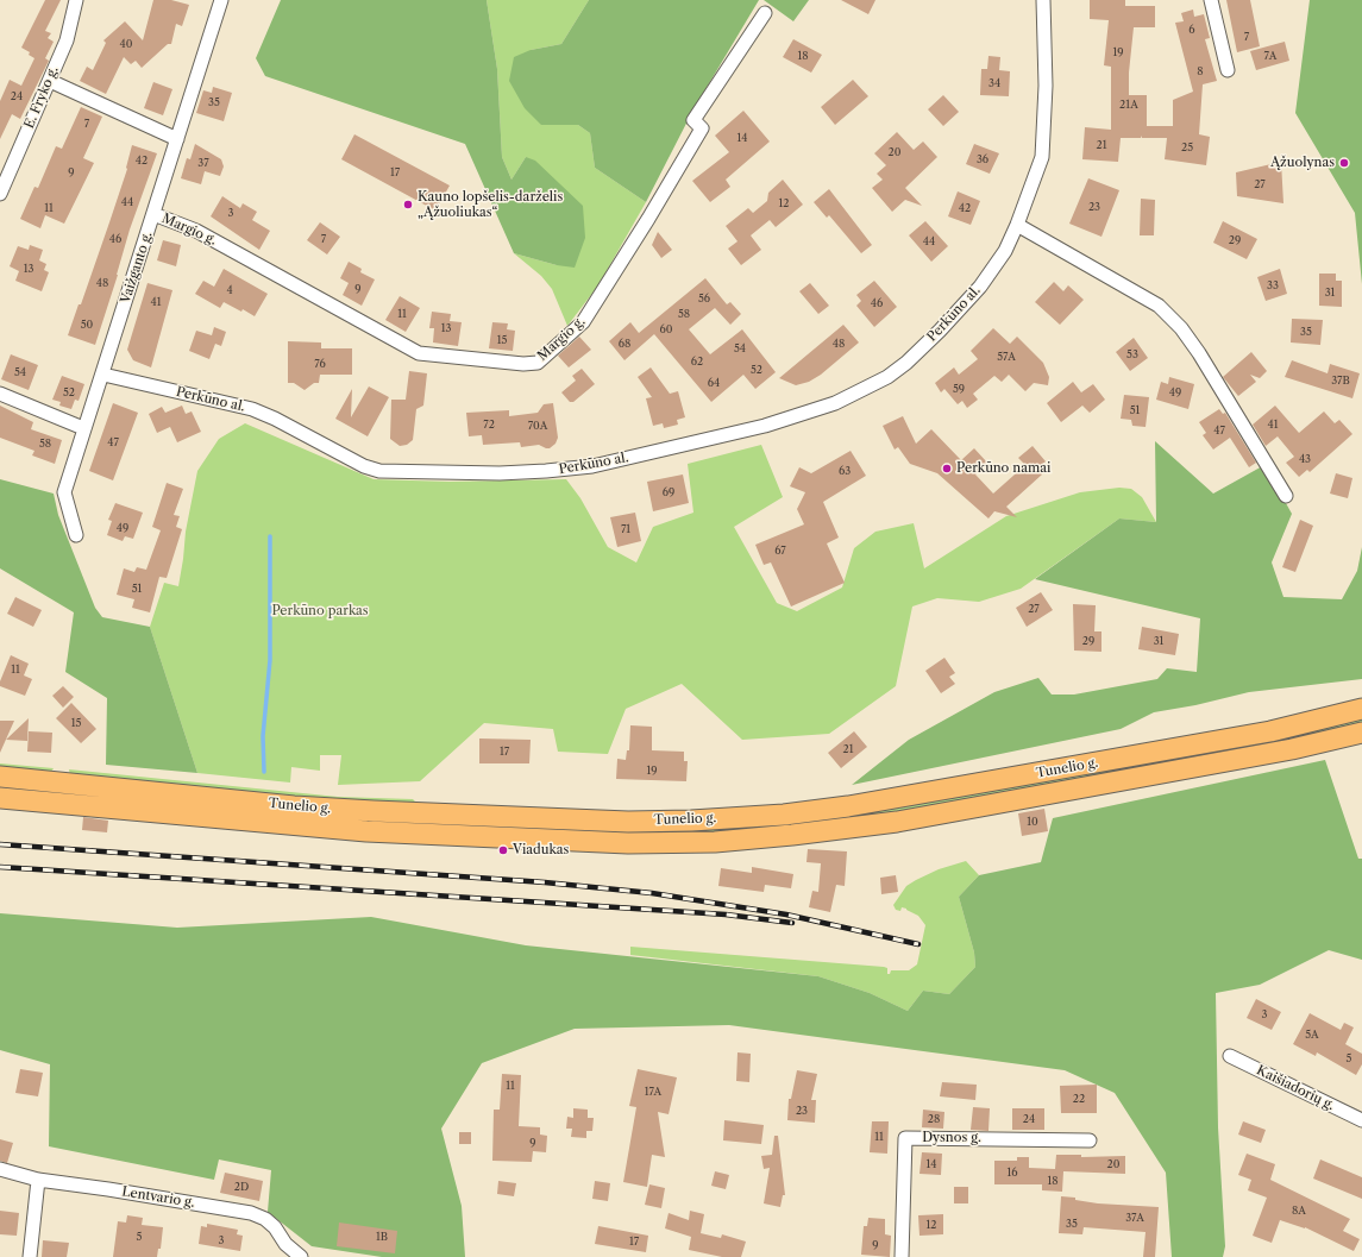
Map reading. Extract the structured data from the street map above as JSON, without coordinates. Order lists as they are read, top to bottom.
{
  "streets": {
    "main road": ["Tunelio g."],
    "street": [
      "E. Fryko g.",
      "Margio g.",
      "Vaižganto g.",
      "Perkūno al.",
      "Kaišiadorių g.",
      "Dysnos g.",
      "Lentvario g."
    ]
  },
  "crossings": [
    ["Margio g.", "Vaižganto g."],
    ["Vaižganto g.", "Perkūno al."]
  ],
  "parks": ["Perkūno parkas"],
  "places": [
    "Ąžuolynas",
    "Kauno lopšelis-darželis „Ąžuoliukas“",
    "Perkūno namai",
    "Viadukas"
  ],
  "house_numbers": [
    "6",
    "7",
    "40",
    "19",
    "18",
    "7A",
    "8",
    "34",
    "24",
    "35",
    "21A",
    "7",
    "14",
    "21",
    "25",
    "20",
    "36",
    "42",
    "37",
    "9",
    "17",
    "27",
    "44",
    "12",
    "23",
    "11",
    "42",
    "3",
    "46",
    "7",
    "29",
    "44",
    "13",
    "48",
    "33",
    "9",
    "4",
    "31",
    "56",
    "41",
    "46",
    "11",
    "58",
    "50",
    "13",
    "60",
    "35",
    "15",
    "68",
    "48",
    "54",
    "53",
    "57A",
    "62",
    "76",
    "52",
    "54",
    "37B",
    "64",
    "59",
    "52",
    "49",
    "51",
    "72",
    "41",
    "70A",
    "47",
    "47",
    "58",
    "43",
    "63",
    "69",
    "49",
    "71",
    "67",
    "51",
    "27",
    "29",
    "31",
    "11",
    "15",
    "21",
    "17",
    "19",
    "10",
    "3",
    "5A",
    "5",
    "11",
    "17A",
    "22",
    "23",
    "28",
    "24",
    "11",
    "9",
    "14",
    "20",
    "16",
    "18",
    "2D",
    "8A",
    "37A",
    "35",
    "12",
    "5",
    "1B",
    "3",
    "17",
    "9"
  ]
}
